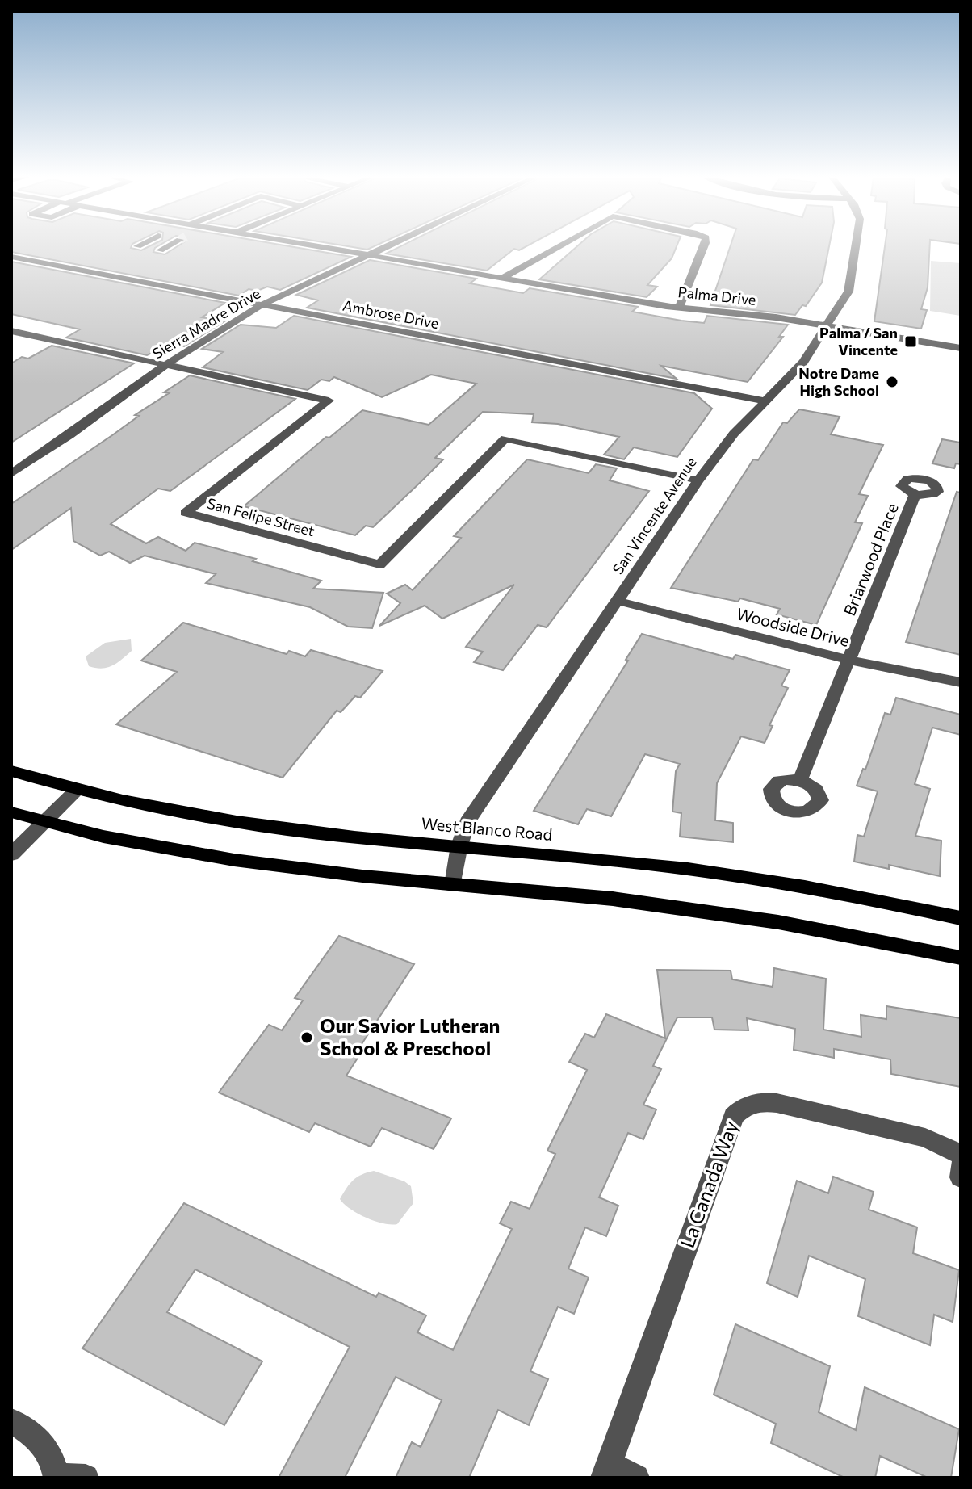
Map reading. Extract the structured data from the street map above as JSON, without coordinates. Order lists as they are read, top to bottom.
{
  "streets": {
    "main road": ["West Blanco Road"],
    "street": [
      "Palma Drive",
      "Ambrose Drive",
      "Sierra Madre Drive",
      "San Vincente Avenue",
      "San Felipe Street",
      "Briarwood Place",
      "Woodside Drive",
      "La Canada Way"
    ]
  },
  "crossings": [
    ["Palma Drive", "Sierra Madre Drive"],
    ["Palma Drive", "San Vincente Avenue"],
    ["Ambrose Drive", "Sierra Madre Drive"],
    ["Ambrose Drive", "San Vincente Avenue"],
    ["Sierra Madre Drive", "San Felipe Street"],
    ["San Vincente Avenue", "San Felipe Street"],
    ["San Vincente Avenue", "Woodside Drive"],
    ["San Vincente Avenue", "West Blanco Road"],
    ["Briarwood Place", "Woodside Drive"]
  ],
  "places": {
    "transit": ["Palma / San Vincente"],
    "other": ["Notre Dame High School", "Our Savior Lutheran School & Preschool"]
  }
}
